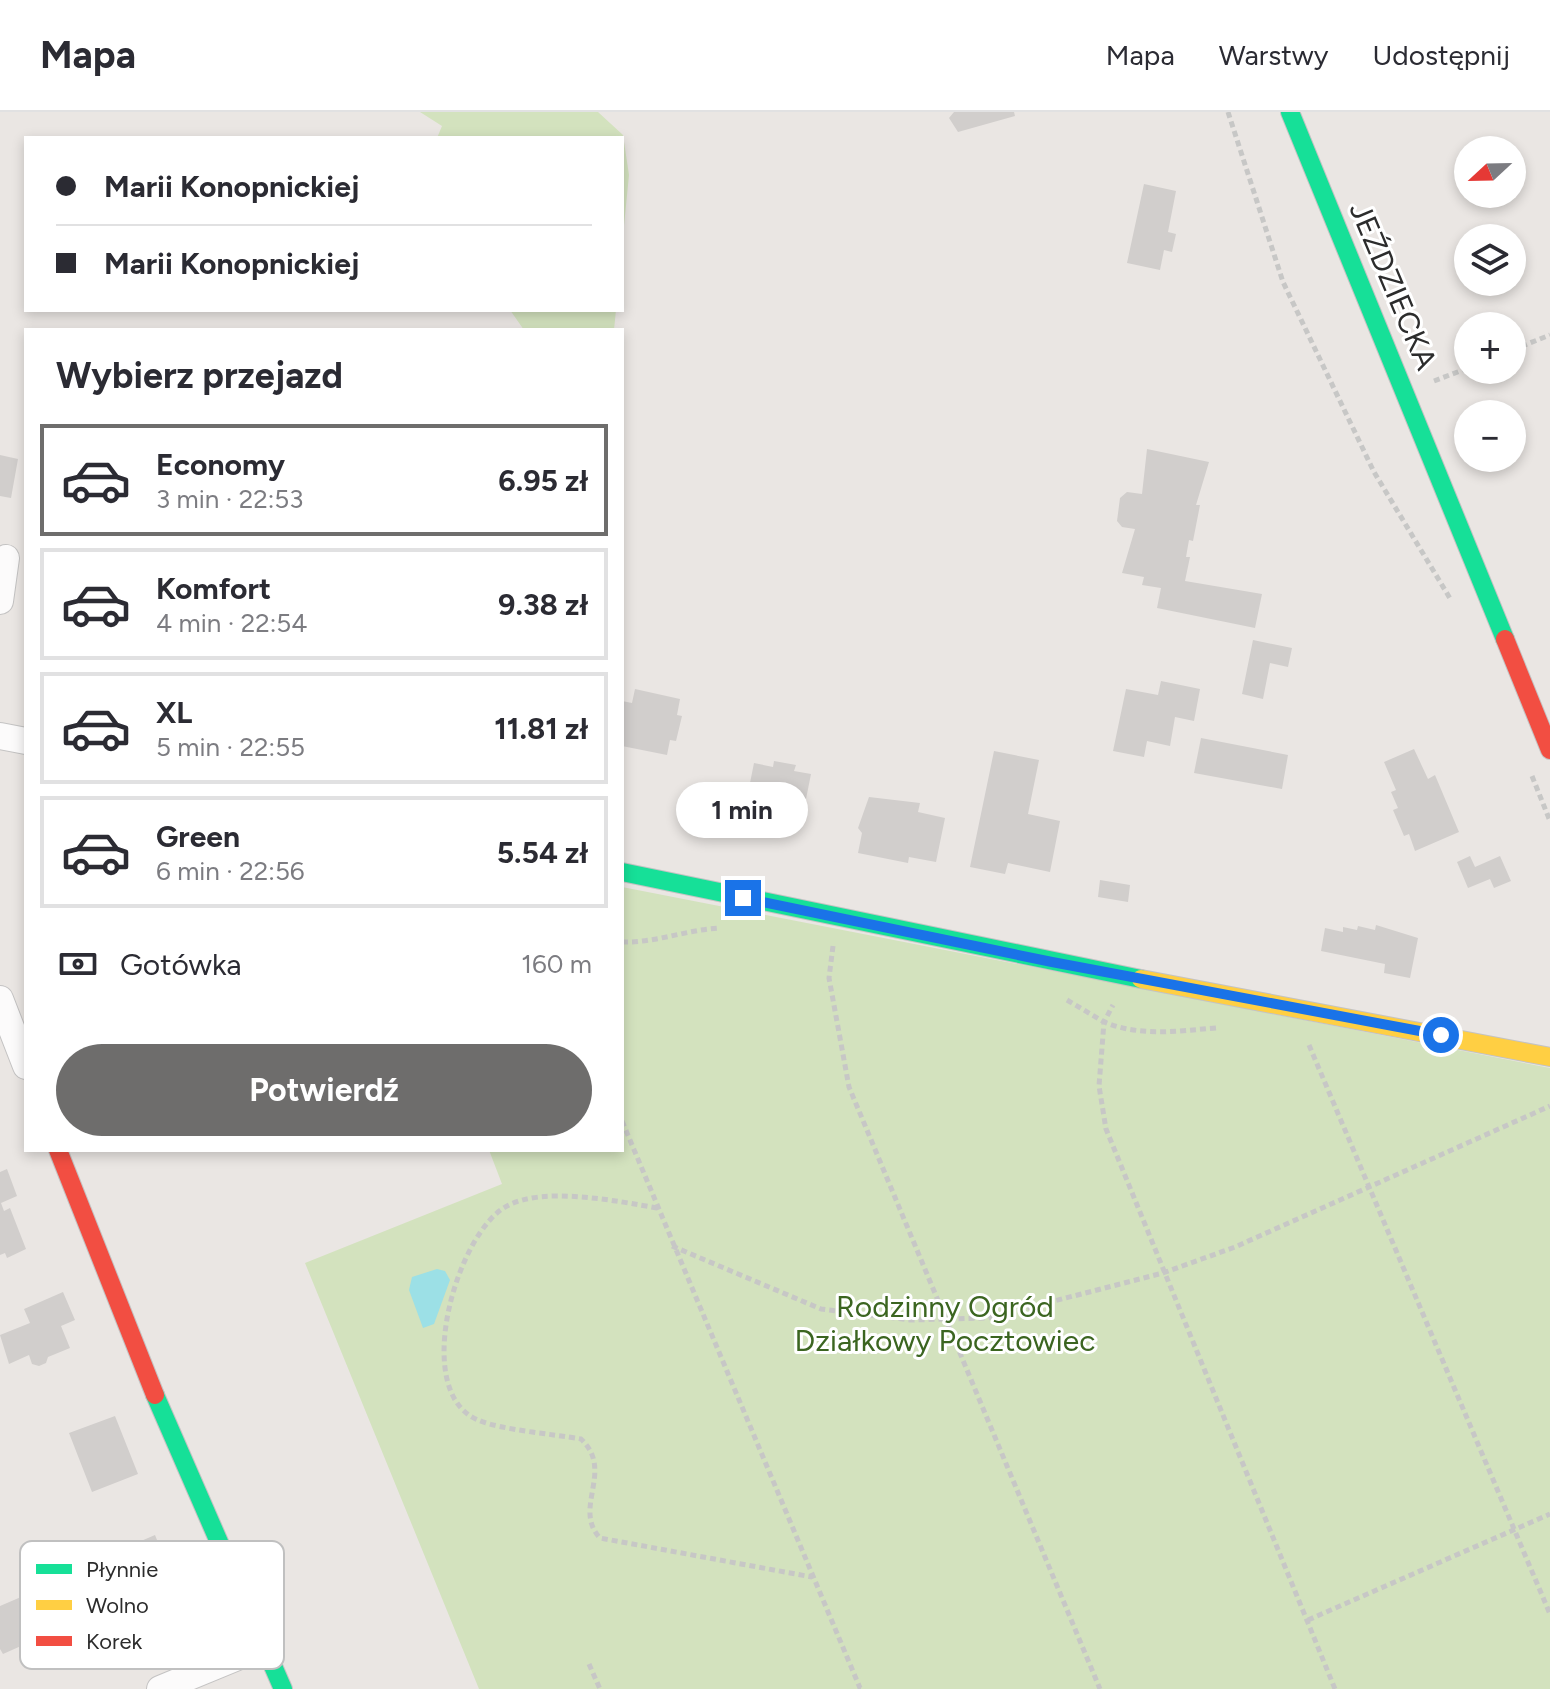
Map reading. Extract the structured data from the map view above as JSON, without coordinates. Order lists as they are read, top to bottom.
{
  "streets": {
    "street": ["JEŹDZIECKA"]
  },
  "parks": ["Rodzinny Ogród Działkowy Pocztowiec"],
  "legend": ["Płynnie", "Wolno", "Korek"],
  "north": "left",
  "page": {
    "header": "Mapa",
    "nav": ["Mapa", "Warstwy", "Udostępnij"],
    "map_buttons": ["+", "−"],
    "banner": ["Marii Konopnickiej", "Marii Konopnickiej"],
    "heading": "Wybierz przejazd",
    "list": [
      {
        "name": "Economy",
        "note": "3 min · 22:53",
        "value": "6.95 zł"
      },
      {
        "name": "Komfort",
        "note": "4 min · 22:54",
        "value": "9.38 zł"
      },
      {
        "name": "XL",
        "note": "5 min · 22:55",
        "value": "11.81 zł"
      },
      {
        "name": "Green",
        "note": "6 min · 22:56",
        "value": "5.54 zł"
      }
    ],
    "bubble": "1 min",
    "pay": ["Gotówka", "160 m"],
    "buttons": "Potwierdź"
  }
}
